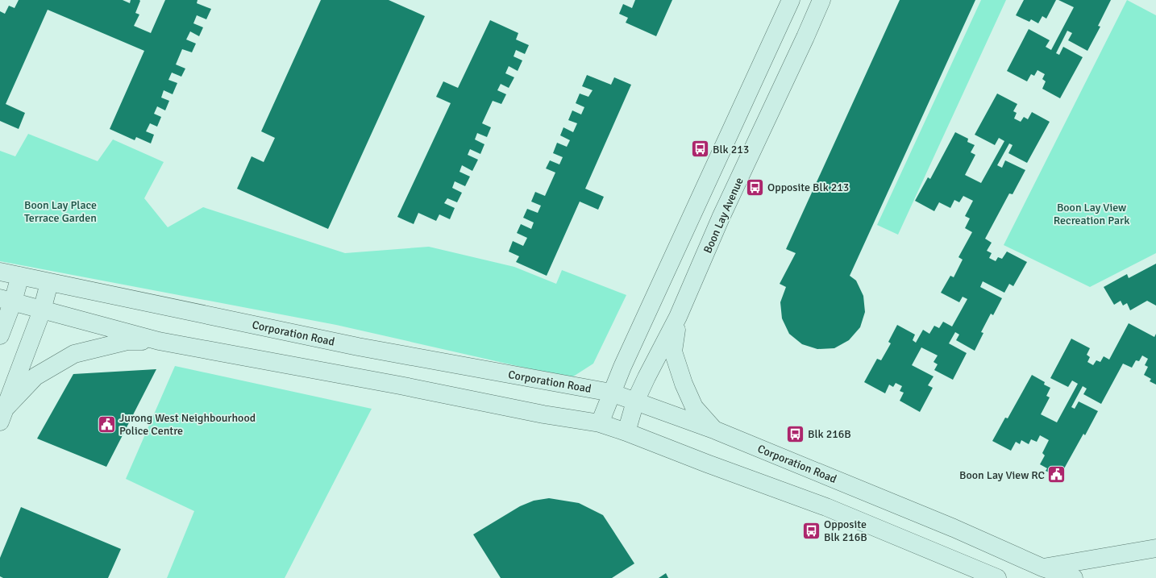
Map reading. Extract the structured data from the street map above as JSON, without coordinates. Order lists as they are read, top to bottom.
{
  "streets": {
    "main road": ["Boon Lay Avenue", "Corporation Road"]
  },
  "crossings": [
    ["Boon Lay Avenue", "Corporation Road"]
  ],
  "parks": ["Boon Lay Place Terrace Garden", "Boon Lay View Recreation Park"],
  "places": {
    "bus stop": [
      "Blk 213",
      "Opposite Blk 213",
      "Blk 216B",
      "Opposite Blk 216B"
    ],
    "public building": ["Jurong West Neighbourhood Police Centre", "Boon Lay View RC"]
  }
}
